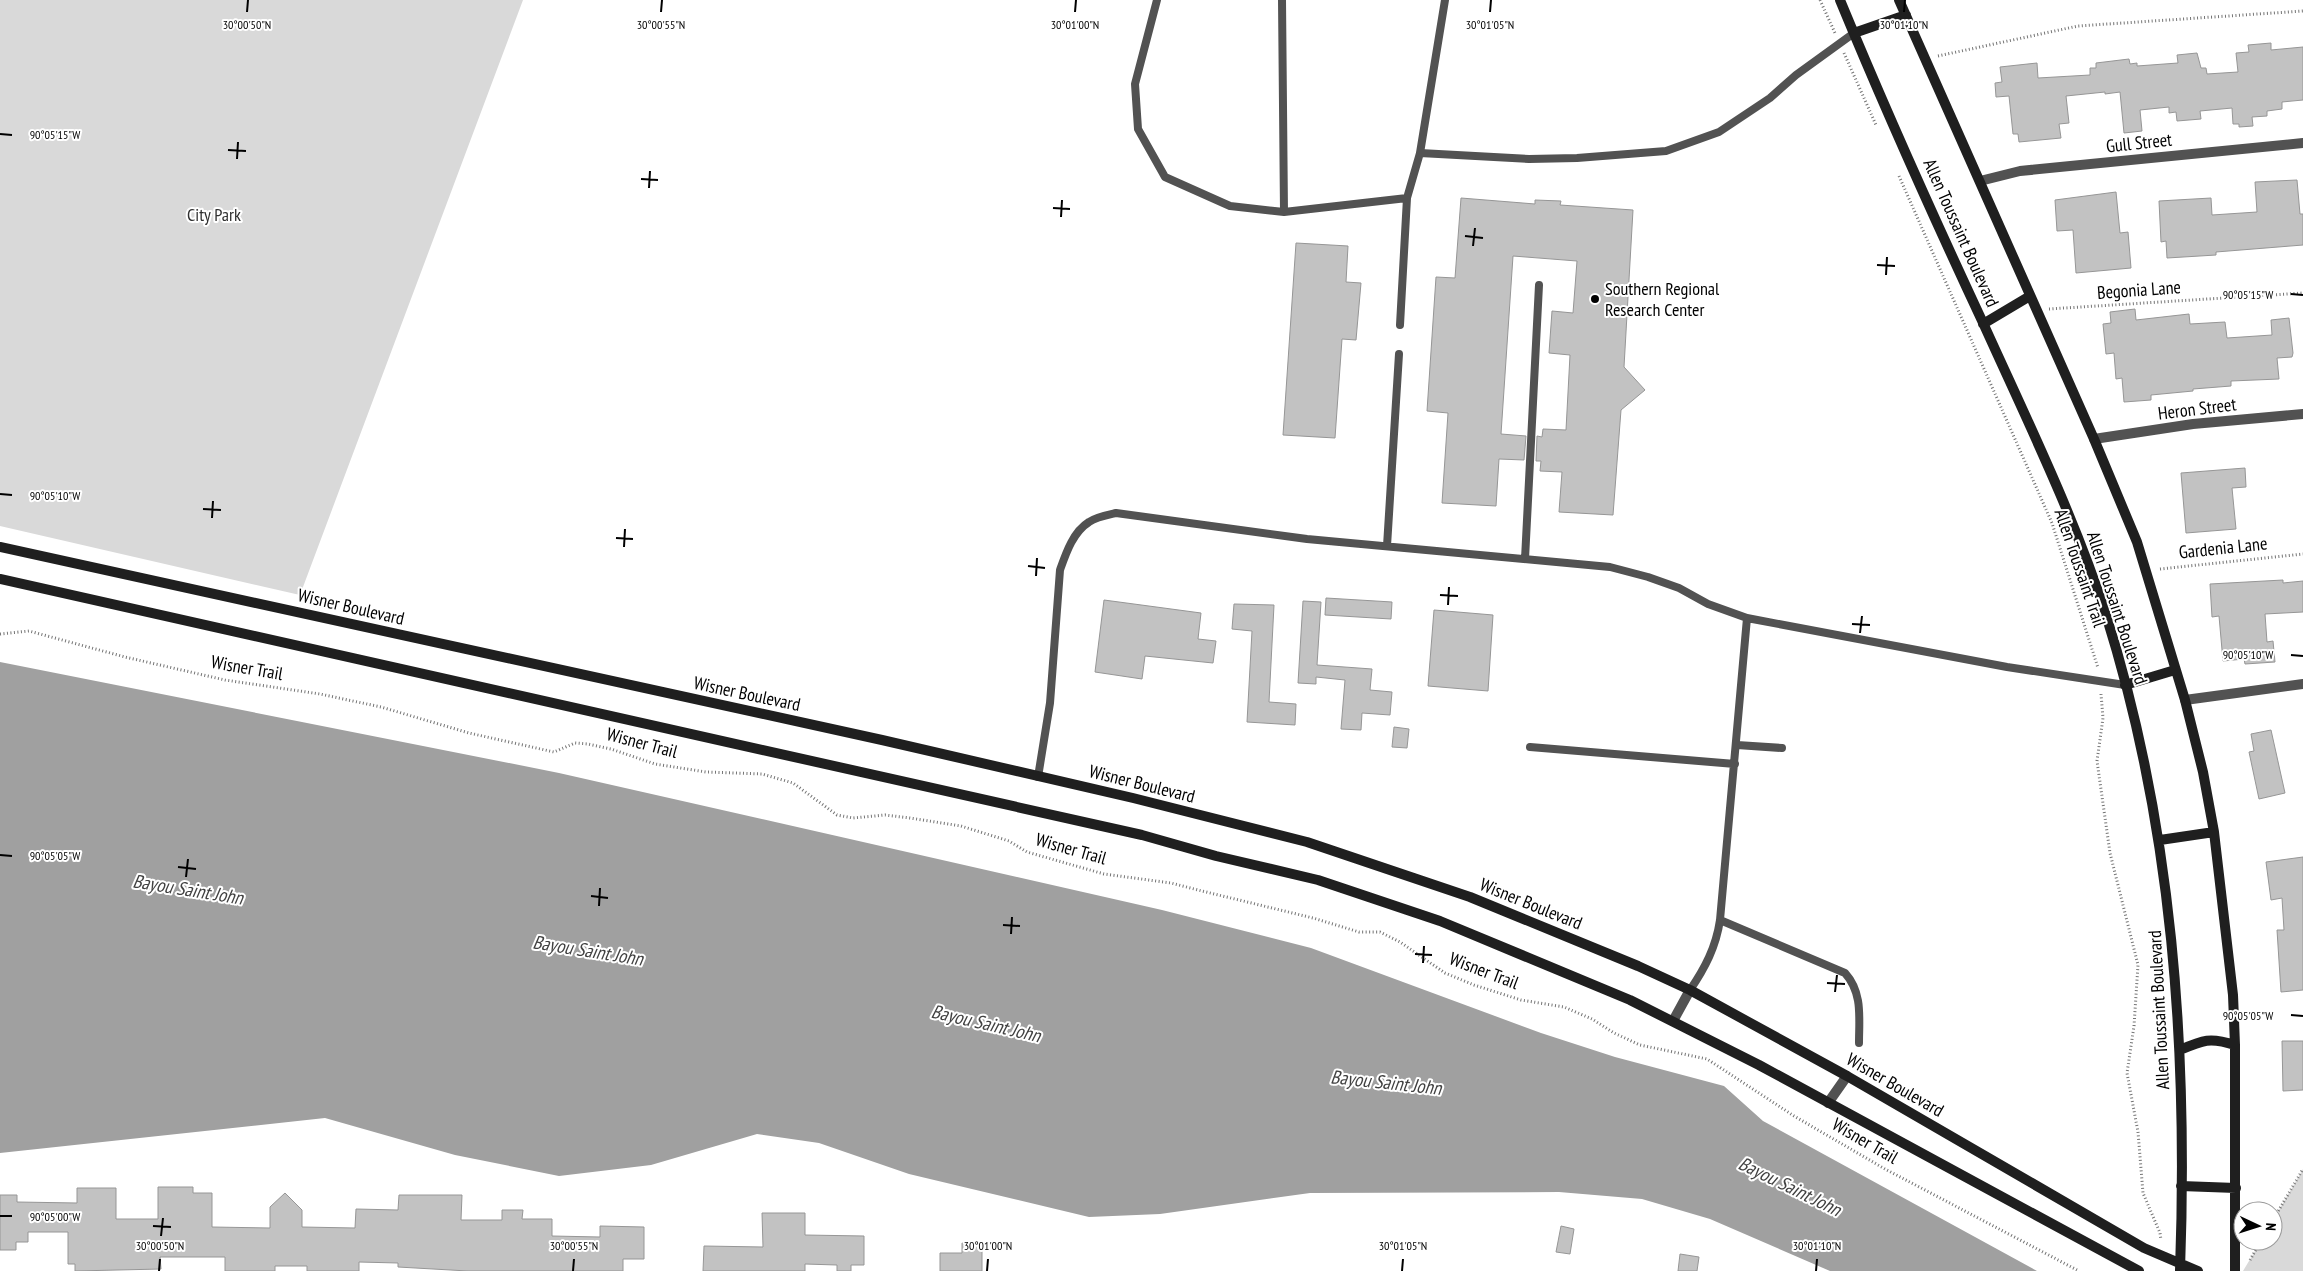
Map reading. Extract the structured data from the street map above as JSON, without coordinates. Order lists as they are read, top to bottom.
{
  "streets": {
    "street": [
      "Gull Street",
      "Allen Toussaint Boulevard",
      "Heron Street",
      "Wisner Boulevard"
    ],
    "path": [
      "Begonia Lane",
      "Gardenia Lane",
      "Allen Toussaint Trail",
      "Wisner Trail"
    ]
  },
  "crossings": [
    ["Gull Street", "Allen Toussaint Boulevard"],
    ["Allen Toussaint Boulevard", "Begonia Lane"],
    ["Allen Toussaint Boulevard", "Heron Street"],
    ["Allen Toussaint Boulevard", "Gardenia Lane"],
    ["Allen Toussaint Boulevard", "Wisner Boulevard"],
    ["Allen Toussaint Trail", "Wisner Boulevard"]
  ],
  "water": ["Bayou Saint John"],
  "parks": ["City Park"],
  "places": ["Southern Regional Research Center"],
  "north": "right",
  "coordinates": [
    "30°00'50\"N",
    "30°00'55\"N",
    "30°01'00\"N",
    "30°01'05\"N",
    "30°01'10\"N",
    "90°05'15\"W",
    "90°05'10\"W",
    "90°05'05\"W",
    "90°05'00\"W"
  ]
}
